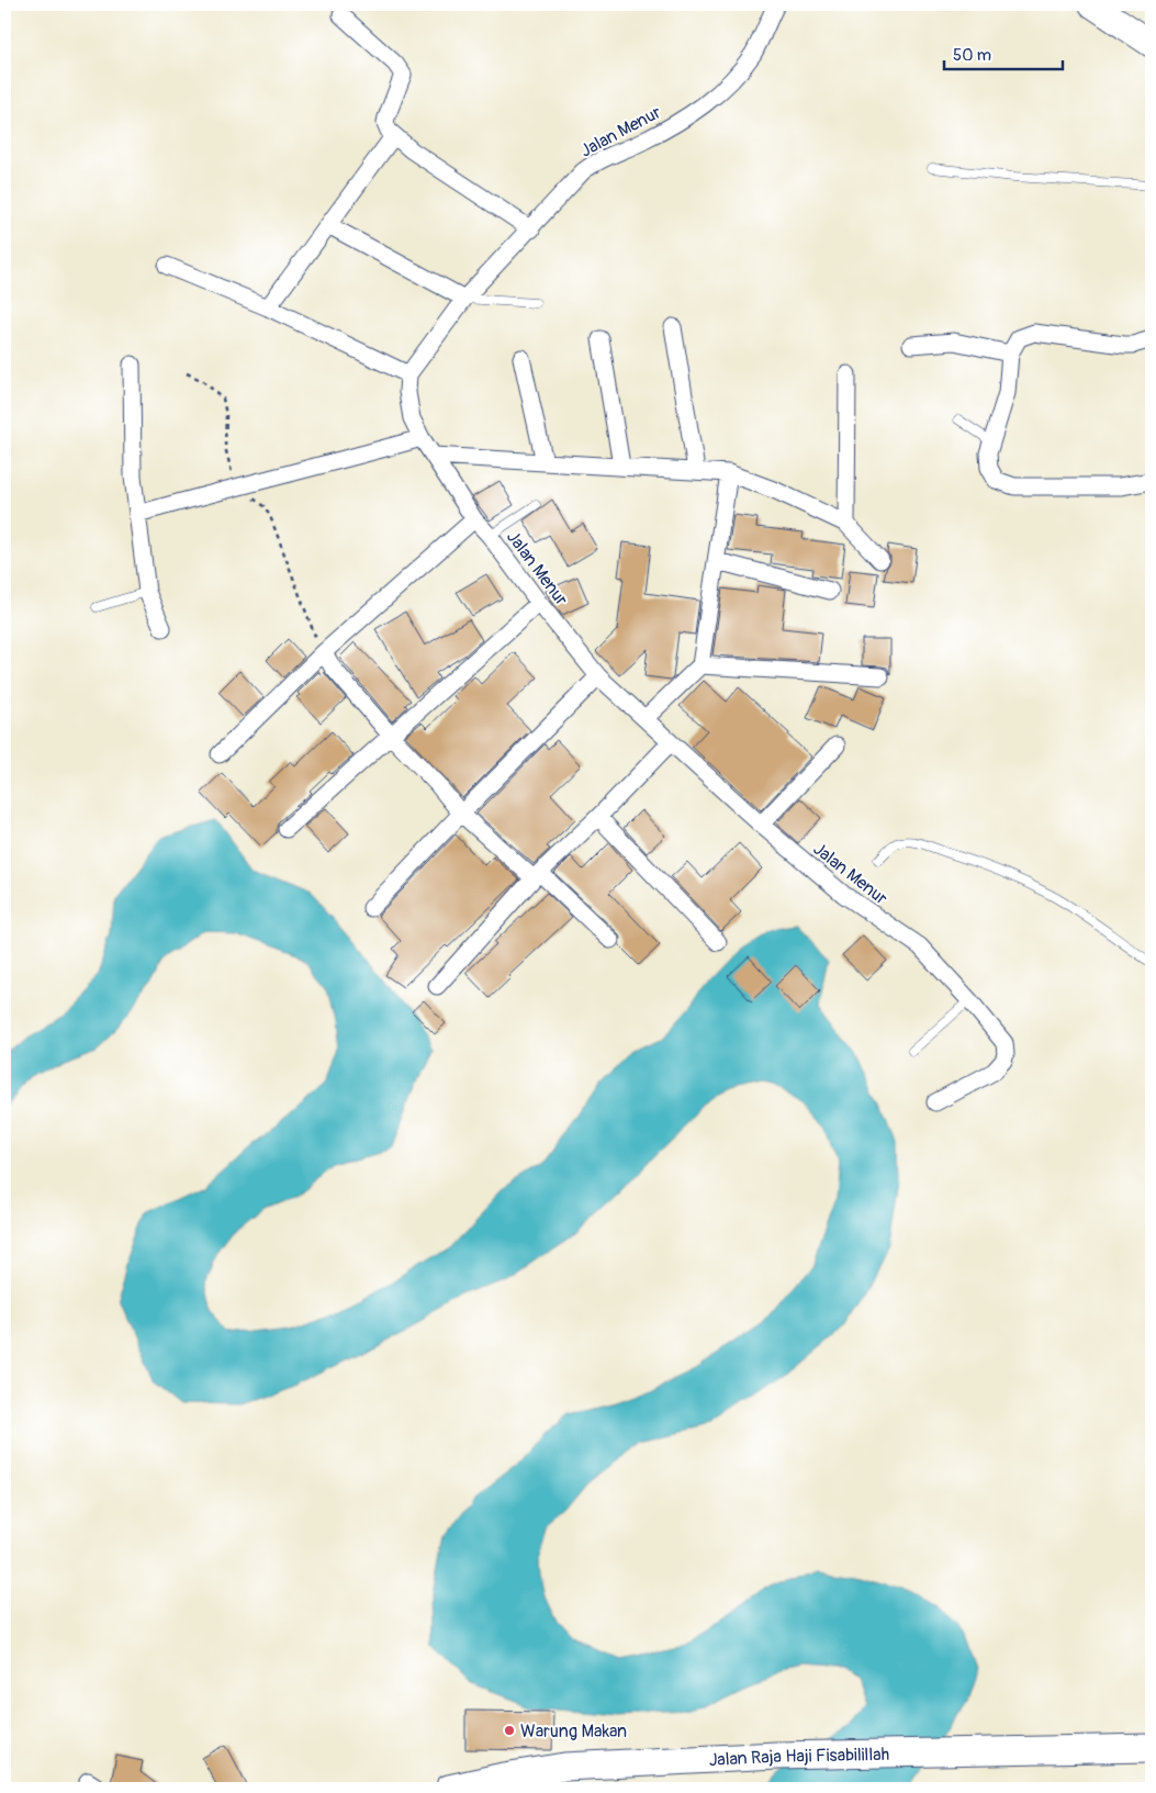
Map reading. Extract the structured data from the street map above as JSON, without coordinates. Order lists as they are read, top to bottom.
{
  "streets": {
    "highway": ["Jalan Raja Haji Fisabilillah"],
    "street": ["Jalan Menur"]
  },
  "places": ["Warung Makan"],
  "scale_bar": "50 m"
}
